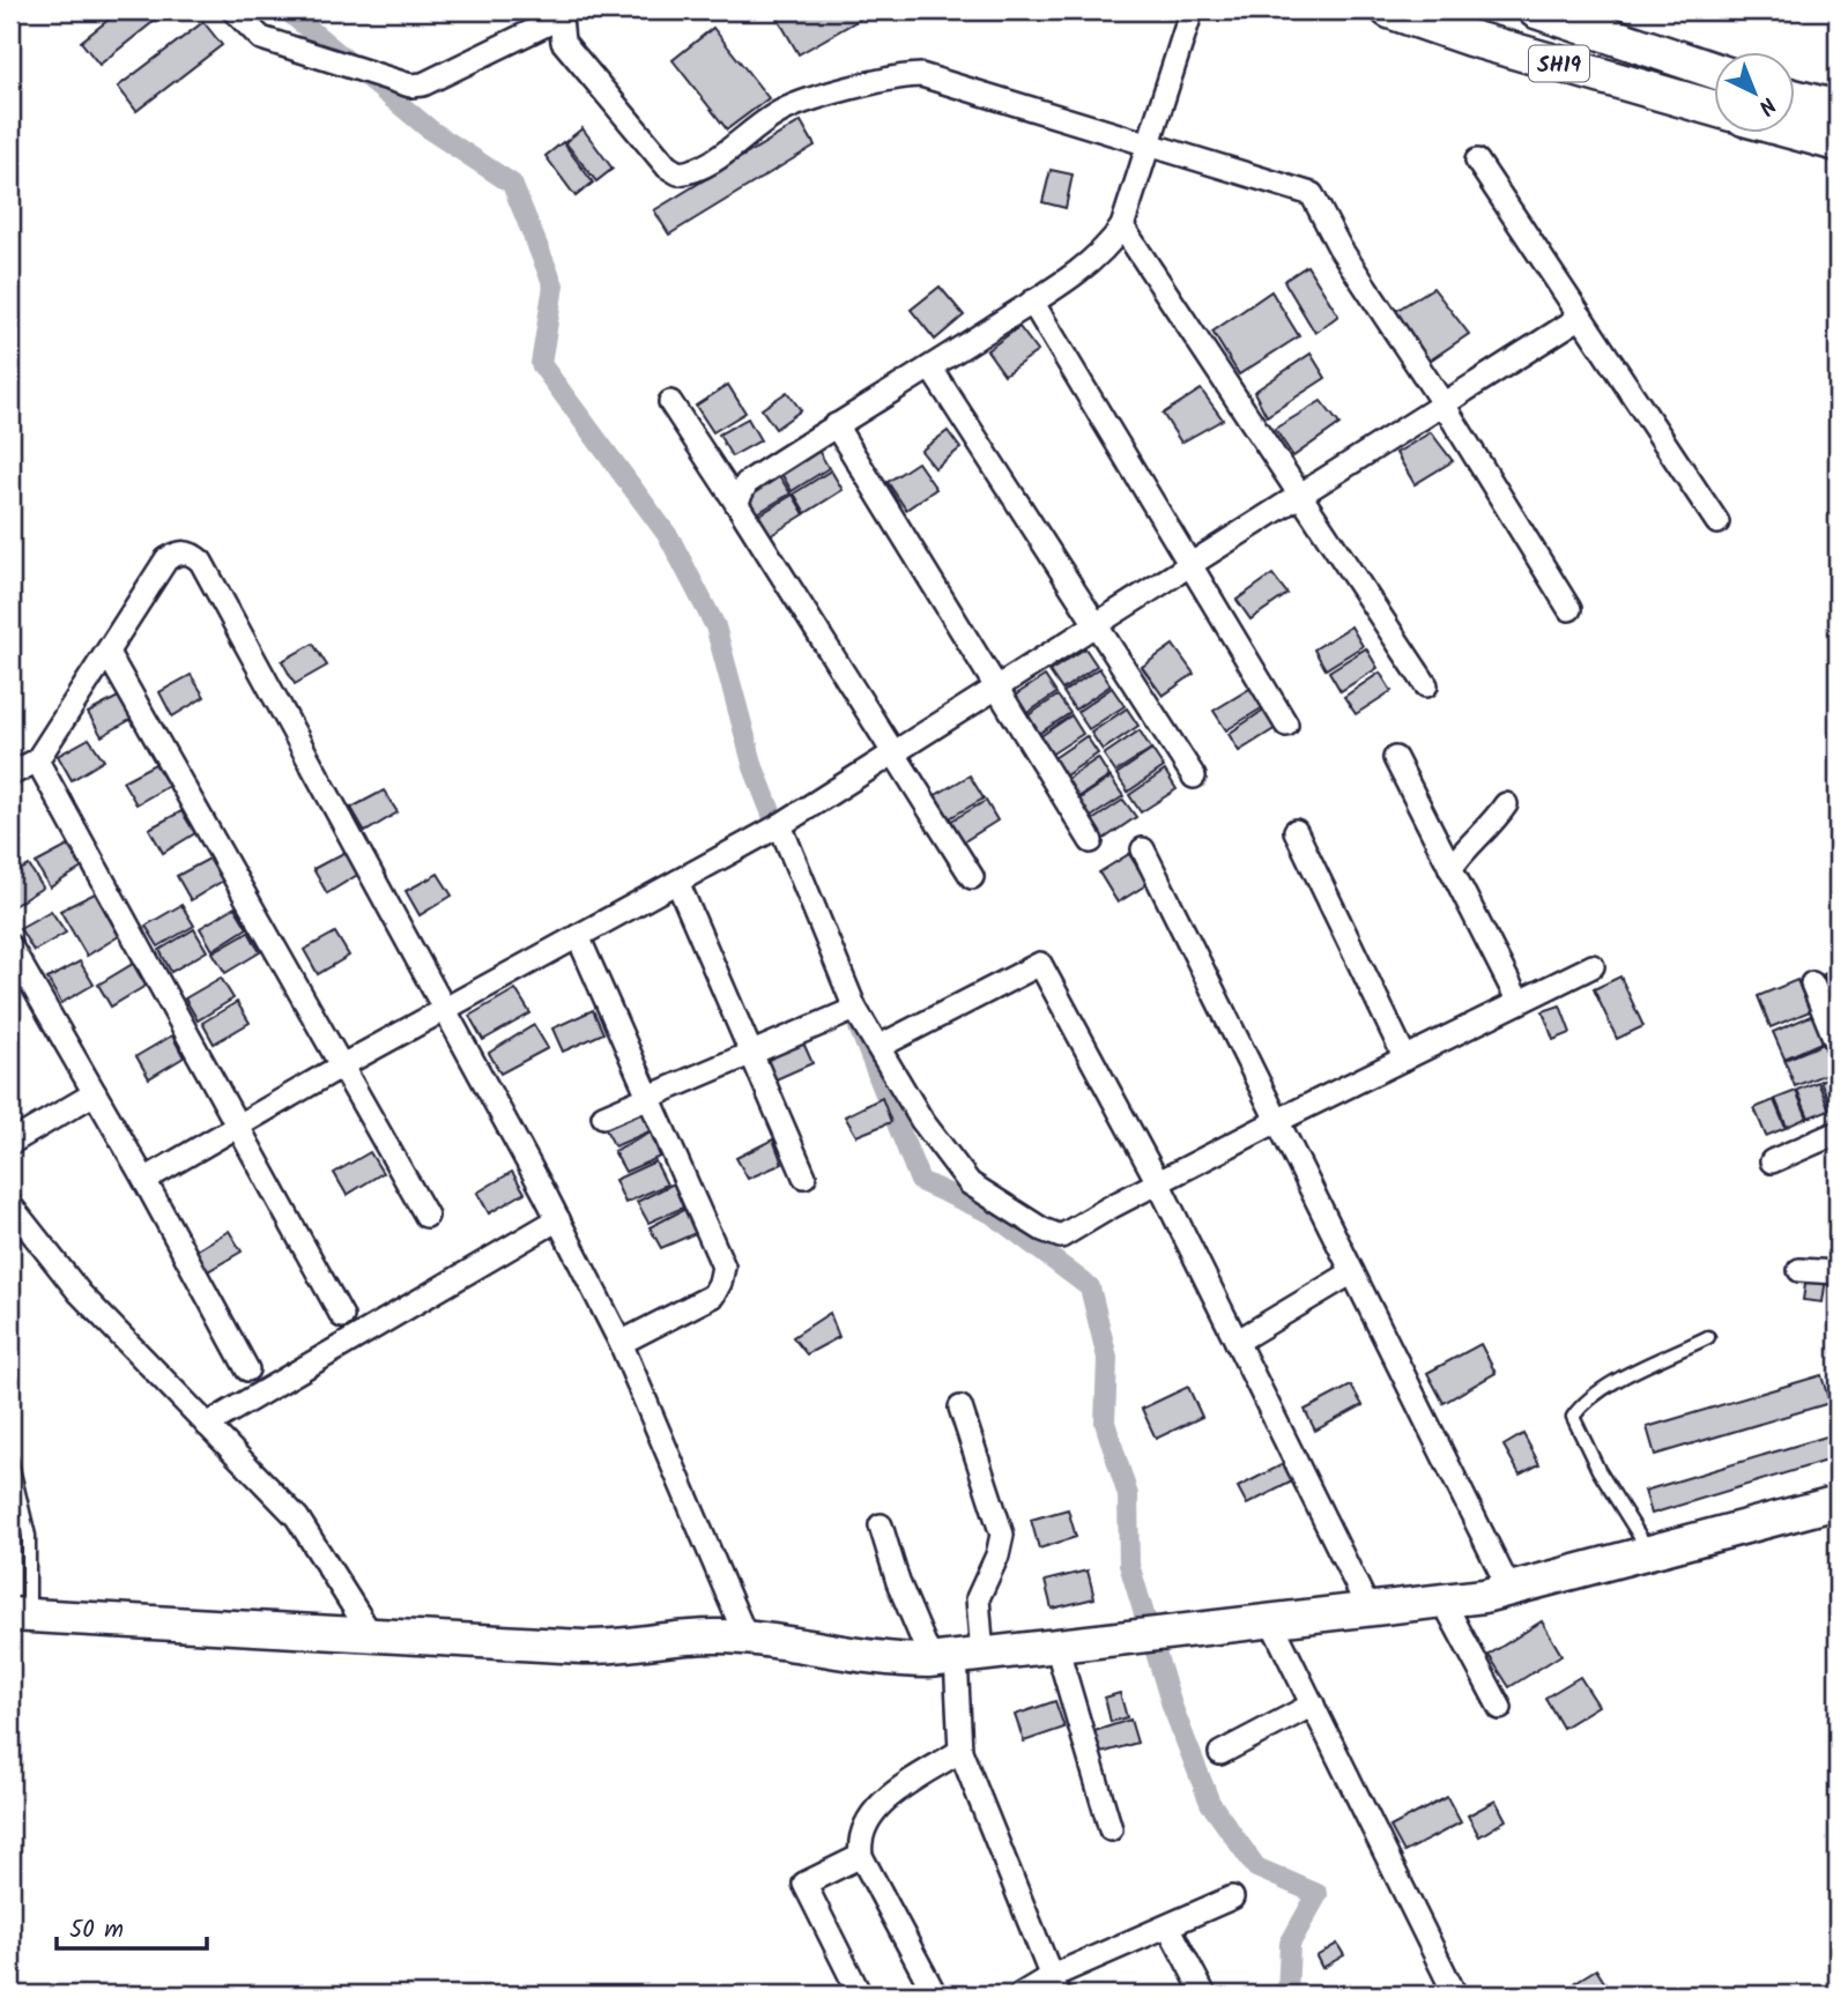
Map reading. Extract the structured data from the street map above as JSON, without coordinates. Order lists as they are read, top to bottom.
{
  "streets": {
    "main road": ["SH19"]
  },
  "scale_bar": "50 m",
  "north": "bottom right"
}
